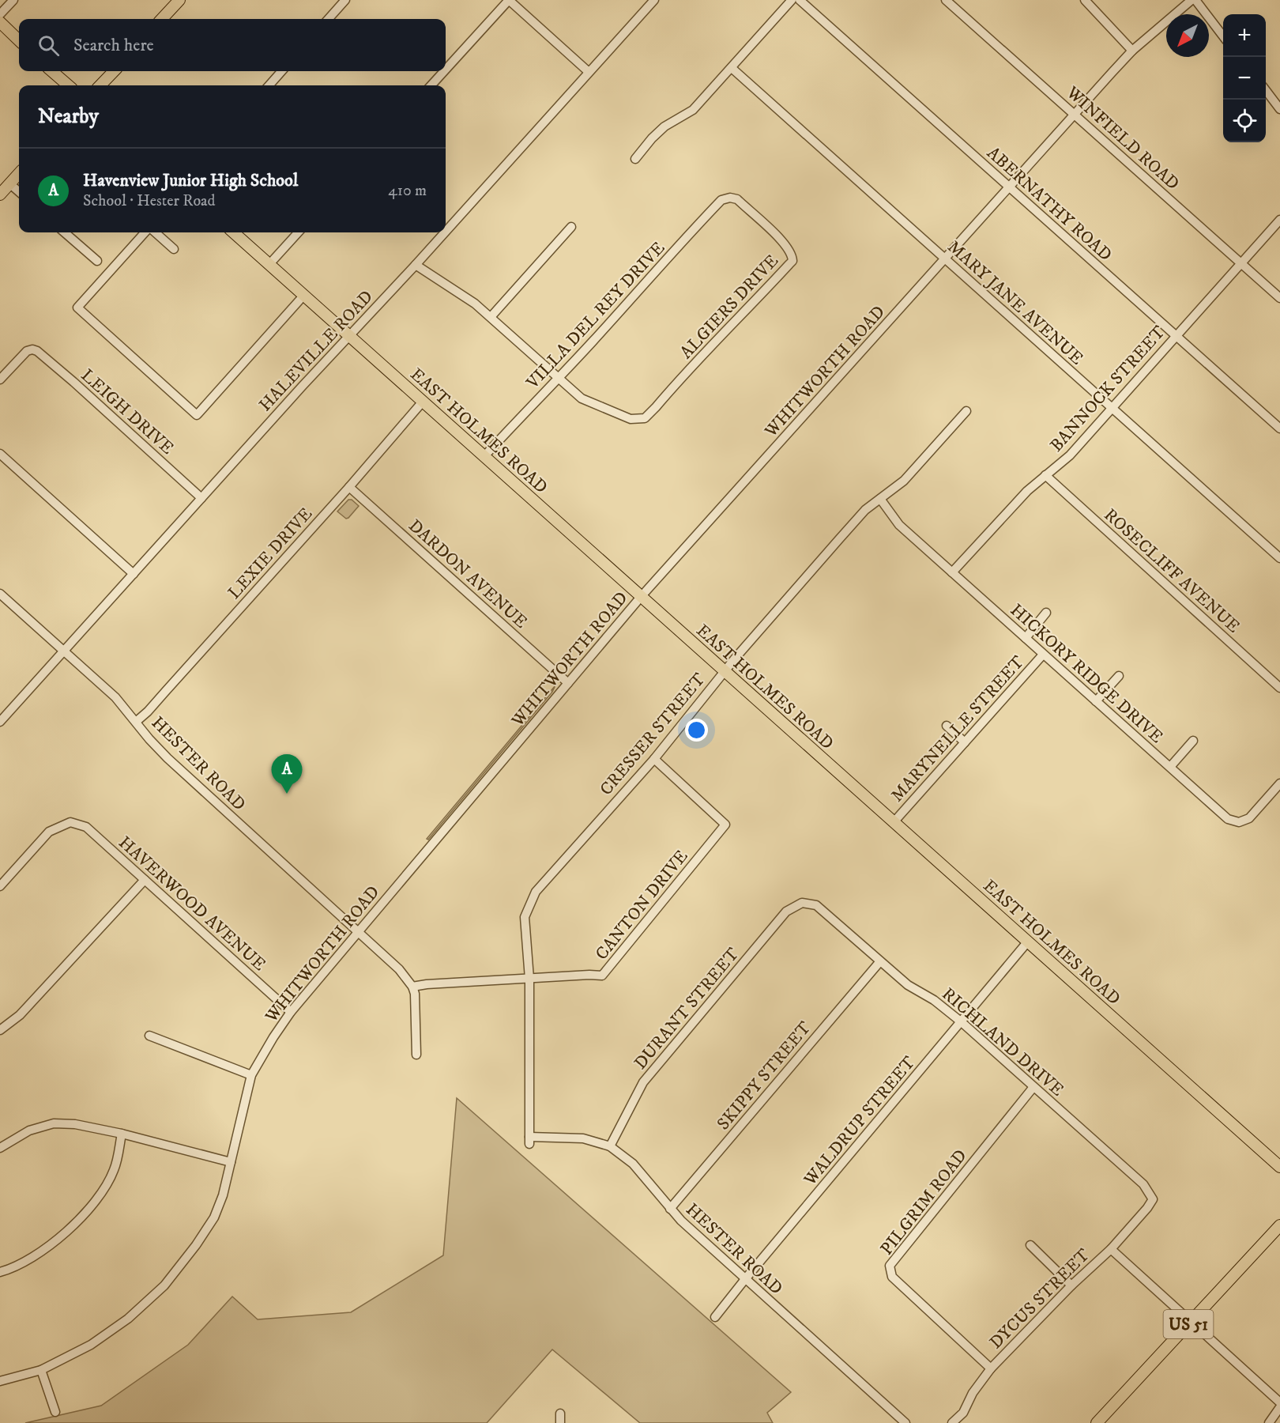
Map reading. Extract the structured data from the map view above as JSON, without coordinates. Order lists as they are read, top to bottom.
{
  "streets": {
    "main road": ["EAST HOLMES ROAD", "US 51"],
    "street": [
      "WINFIELD ROAD",
      "ABERNATHY ROAD",
      "MARY JANE AVENUE",
      "ALGIERS DRIVE",
      "VILLA DEL REY DRIVE",
      "HALEVILLE ROAD",
      "WHITWORTH ROAD",
      "BANNOCK STREET",
      "LEIGH DRIVE",
      "LEXIE DRIVE",
      "ROSECLIFF AVENUE",
      "DARDON AVENUE",
      "HICKORY RIDGE DRIVE",
      "MARYNELLE STREET",
      "CRESSER STREET",
      "HESTER ROAD",
      "HAVERWOOD AVENUE",
      "CANTON DRIVE",
      "DURANT STREET",
      "RICHLAND DRIVE",
      "SKIPPY STREET",
      "WALDRUP STREET",
      "PILGRIM ROAD",
      "DYCUS STREET"
    ]
  },
  "crossings": [
    ["WINFIELD ROAD", "WHITWORTH ROAD"],
    ["WINFIELD ROAD", "BANNOCK STREET"],
    ["ABERNATHY ROAD", "WHITWORTH ROAD"],
    ["ABERNATHY ROAD", "BANNOCK STREET"],
    ["MARY JANE AVENUE", "WHITWORTH ROAD"],
    ["MARY JANE AVENUE", "BANNOCK STREET"],
    ["ALGIERS DRIVE", "VILLA DEL REY DRIVE"],
    ["VILLA DEL REY DRIVE", "EAST HOLMES ROAD"],
    ["HALEVILLE ROAD", "LEIGH DRIVE"],
    ["HALEVILLE ROAD", "EAST HOLMES ROAD"],
    ["HALEVILLE ROAD", "HESTER ROAD"],
    ["WHITWORTH ROAD", "EAST HOLMES ROAD"],
    ["WHITWORTH ROAD", "DARDON AVENUE"],
    ["WHITWORTH ROAD", "HESTER ROAD"],
    ["WHITWORTH ROAD", "HAVERWOOD AVENUE"],
    ["BANNOCK STREET", "ROSECLIFF AVENUE"],
    ["BANNOCK STREET", "HICKORY RIDGE DRIVE"],
    ["EAST HOLMES ROAD", "LEXIE DRIVE"],
    ["EAST HOLMES ROAD", "MARYNELLE STREET"],
    ["EAST HOLMES ROAD", "CRESSER STREET"],
    ["EAST HOLMES ROAD", "WALDRUP STREET"],
    ["LEXIE DRIVE", "DARDON AVENUE"],
    ["LEXIE DRIVE", "HESTER ROAD"],
    ["HICKORY RIDGE DRIVE", "MARYNELLE STREET"],
    ["HICKORY RIDGE DRIVE", "CRESSER STREET"],
    ["CRESSER STREET", "HESTER ROAD"],
    ["CRESSER STREET", "CANTON DRIVE"],
    ["HESTER ROAD", "CANTON DRIVE"],
    ["HESTER ROAD", "DURANT STREET"],
    ["HESTER ROAD", "SKIPPY STREET"],
    ["HESTER ROAD", "WALDRUP STREET"],
    ["DURANT STREET", "RICHLAND DRIVE"],
    ["RICHLAND DRIVE", "SKIPPY STREET"],
    ["RICHLAND DRIVE", "WALDRUP STREET"],
    ["RICHLAND DRIVE", "PILGRIM ROAD"],
    ["RICHLAND DRIVE", "DYCUS STREET"],
    ["PILGRIM ROAD", "DYCUS STREET"]
  ],
  "north": "bottom left",
  "page": {
    "map_buttons": ["+", "−"],
    "search": "Search here",
    "heading": "Nearby",
    "list": [
      {
        "mark": "A",
        "name": "Havenview Junior High School",
        "note": "School · Hester Road",
        "value": "410 m"
      }
    ],
    "pins": "A"
  }
}
